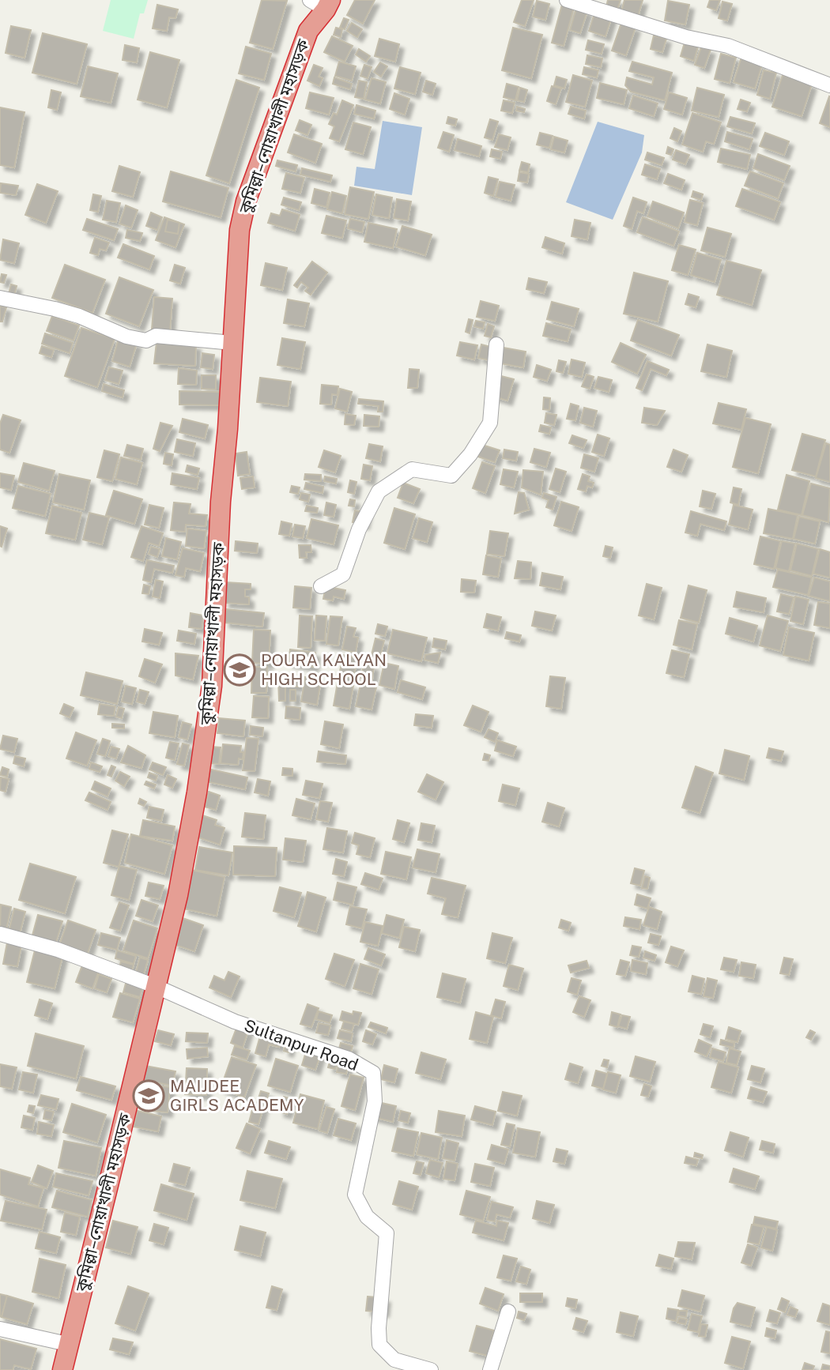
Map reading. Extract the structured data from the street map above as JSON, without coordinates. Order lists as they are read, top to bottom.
{
  "streets": {
    "highway": ["কুমিল্লা–নোয়াখালী মহাসড়ক"],
    "street": ["Sultanpur Road"]
  },
  "crossings": [
    ["কুমিল্লা–নোয়াখালী মহাসড়ক", "Sultanpur Road"]
  ],
  "places": {
    "school or university": ["POURA KALYAN HIGH SCHOOL", "MAIJDEE GIRLS ACADEMY"]
  }
}
